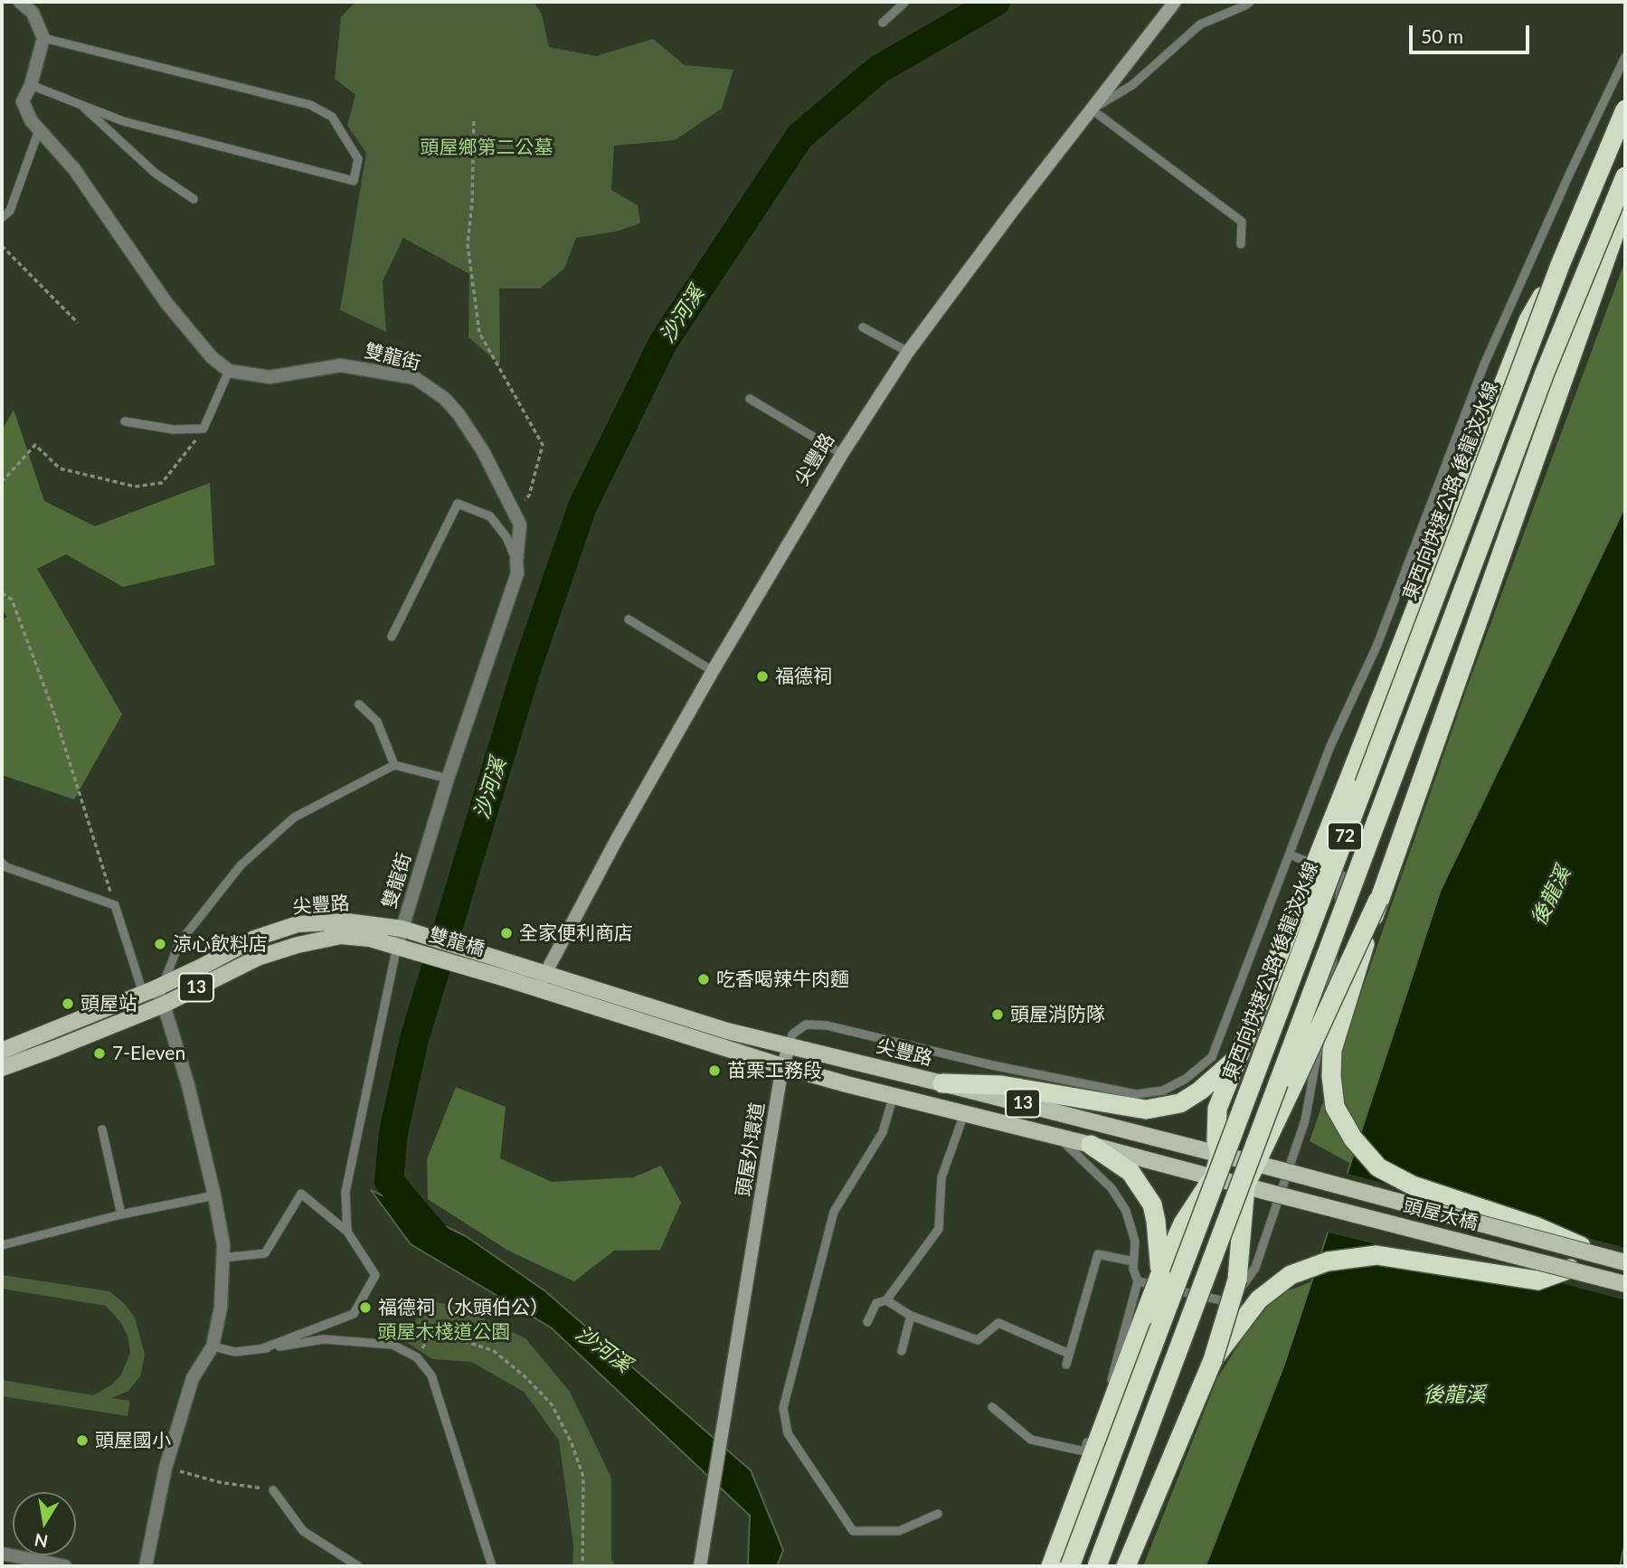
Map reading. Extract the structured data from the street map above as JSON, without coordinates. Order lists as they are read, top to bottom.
{
  "streets": {
    "highway": ["東西向快速公路 後龍汶水線", "72"],
    "main road": [
      "尖豐路",
      "雙龍橋",
      "13",
      "頭屋大橋"
    ],
    "street": ["雙龍街", "頭屋外環道"]
  },
  "crossings": [
    ["雙龍街", "尖豐路"],
    ["雙龍街", "雙龍橋"],
    ["尖豐路", "雙龍橋"],
    ["尖豐路", "頭屋外環道"],
    ["尖豐路", "頭屋大橋"]
  ],
  "water": ["沙河溪", "後龍溪"],
  "parks": ["頭屋鄉第二公墓", "頭屋木棧道公園"],
  "places": [
    "福德祠",
    "全家便利商店",
    "涼心飲料店",
    "吃香喝辣牛肉麵",
    "頭屋站",
    "頭屋消防隊",
    "7-Eleven",
    "苗栗工務段",
    "福德祠（水頭伯公）",
    "頭屋國小"
  ],
  "scale_bar": "50 m",
  "north": "bottom"
}
